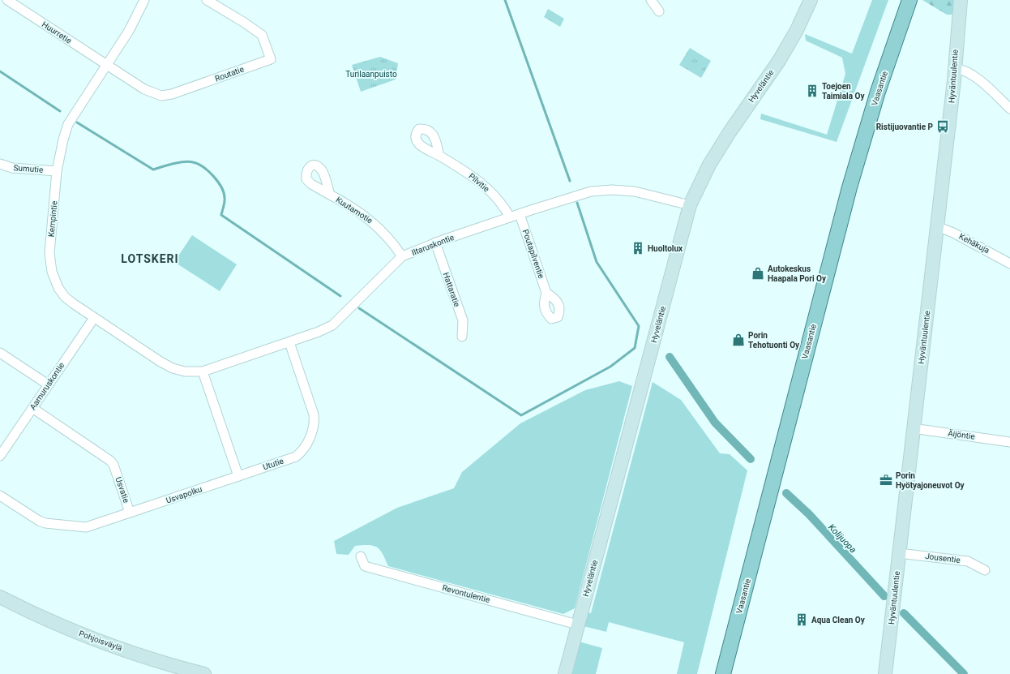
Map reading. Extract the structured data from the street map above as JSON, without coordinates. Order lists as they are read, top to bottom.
{
  "streets": {
    "main road": ["Vaasantie"],
    "street": [
      "Huurretie",
      "Routatie",
      "Hyväntuulentie",
      "Hyveläntie",
      "Sumutie",
      "Pilvitie",
      "Kuutamotie",
      "Kempintie",
      "Kehäkuja",
      "Iltaruskontie",
      "Poutapilventie",
      "Hattaratie",
      "Aamuruskontie",
      "Äijöntie",
      "Ututie",
      "Usvatie",
      "Usvapolku",
      "Jousentie",
      "Revontulentie",
      "Pohjoisväylä"
    ]
  },
  "crossings": [
    ["Huurretie", "Routatie"],
    ["Huurretie", "Kempintie"],
    ["Routatie", "Kempintie"],
    ["Hyväntuulentie", "Kehäkuja"],
    ["Hyväntuulentie", "Äijöntie"],
    ["Hyväntuulentie", "Jousentie"],
    ["Hyveläntie", "Iltaruskontie"],
    ["Hyveläntie", "Revontulentie"],
    ["Sumutie", "Kempintie"],
    ["Pilvitie", "Iltaruskontie"],
    ["Kuutamotie", "Iltaruskontie"],
    ["Kempintie", "Iltaruskontie"],
    ["Kempintie", "Aamuruskontie"],
    ["Iltaruskontie", "Poutapilventie"],
    ["Iltaruskontie", "Hattaratie"],
    ["Iltaruskontie", "Ututie"],
    ["Aamuruskontie", "Usvatie"],
    ["Ututie", "Usvapolku"],
    ["Usvatie", "Usvapolku"]
  ],
  "districts": ["LOTSKERI"],
  "water": ["Kolijuopa"],
  "parks": ["Turilaanpuisto"],
  "places": {
    "building": ["Toejoen Taimiala Oy", "Huoltolux", "Aqua Clean Oy"],
    "bus stop": ["Ristijuovantie P"],
    "shop": ["Autokeskus Haapala Pori Oy", "Porin Tehotuonti Oy"],
    "office": ["Porin Hyötyajoneuvot Oy"]
  }
}
